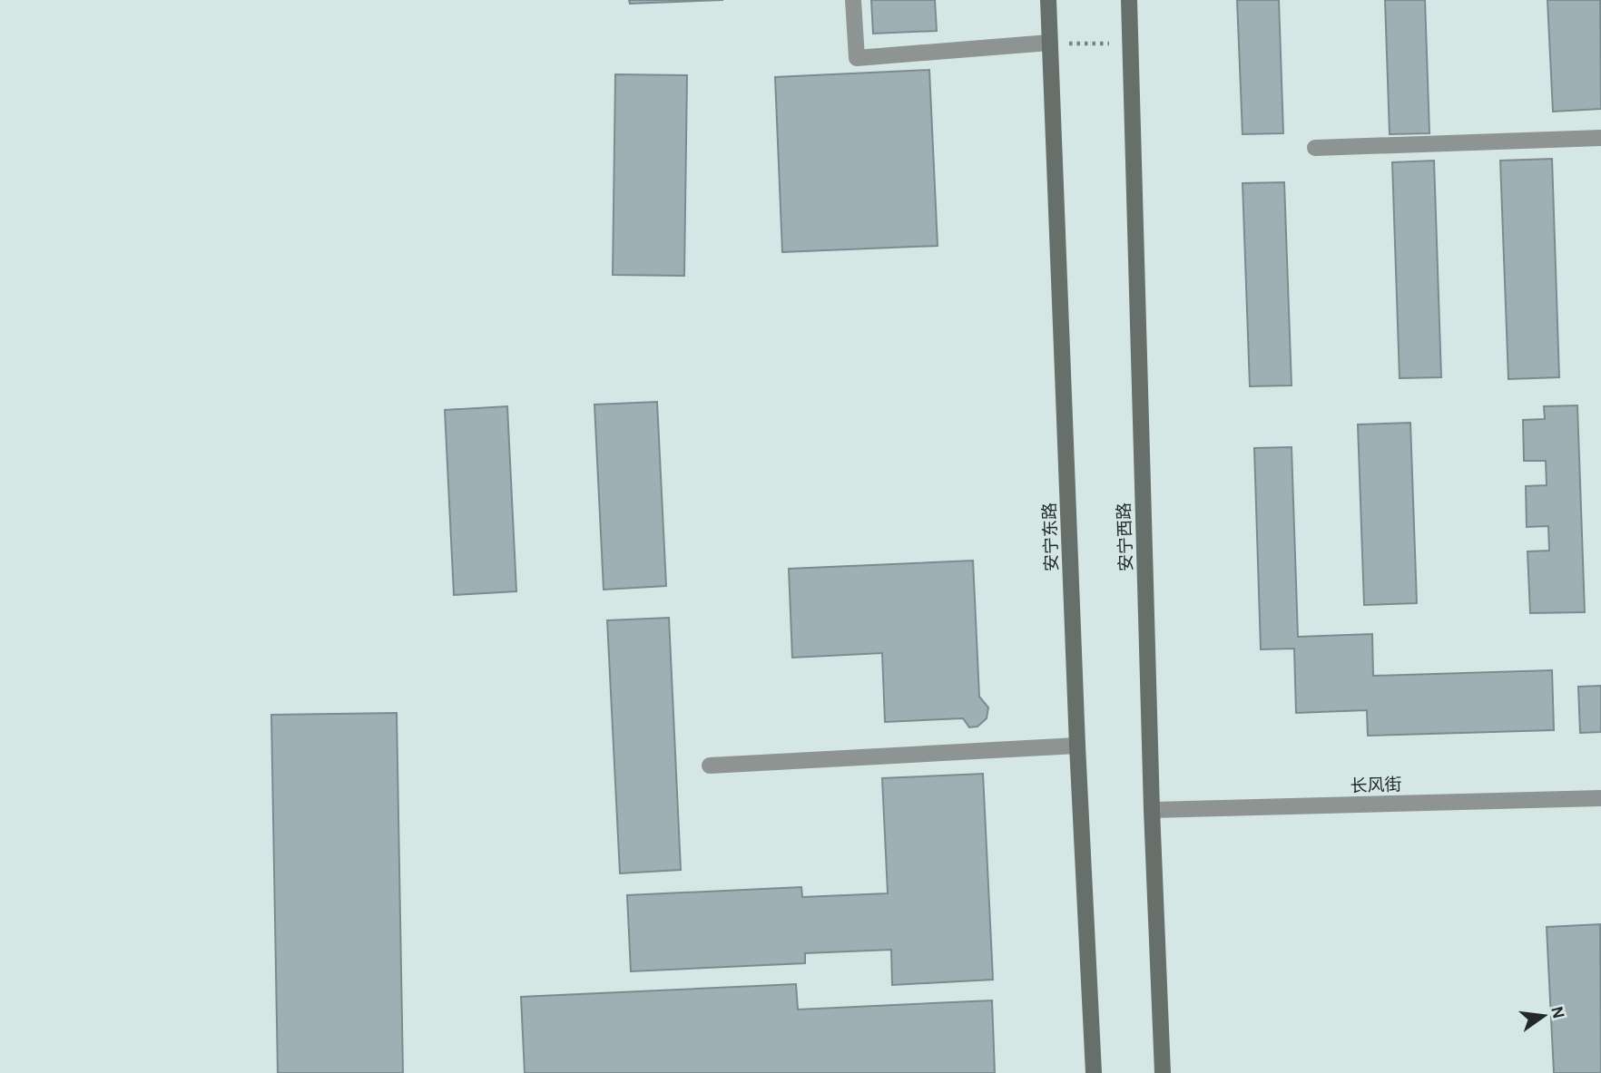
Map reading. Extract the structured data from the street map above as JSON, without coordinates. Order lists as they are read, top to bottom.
{
  "streets": {
    "main road": ["安宁东路", "安宁西路"],
    "street": ["长风街"]
  },
  "crossings": [
    ["安宁西路", "长风街"]
  ],
  "north": "right"
}
